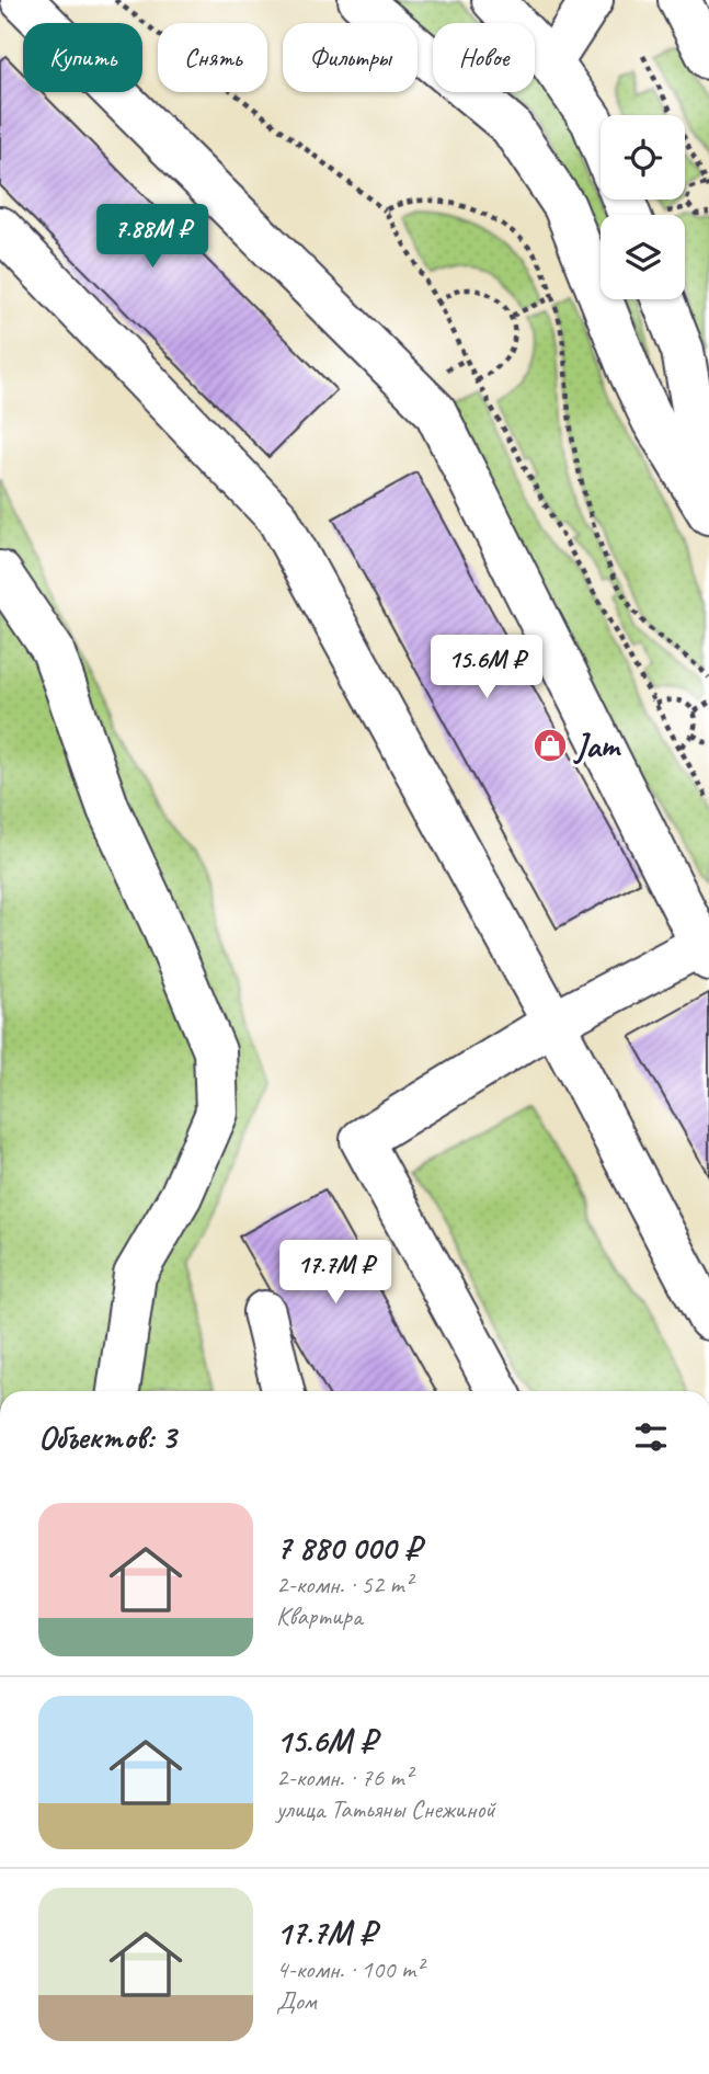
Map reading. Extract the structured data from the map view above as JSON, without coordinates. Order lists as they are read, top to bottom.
{
  "places": {
    "shop": ["Jam"]
  },
  "page": {
    "chip": [
      "Купить",
      "Снять",
      "Фильтры",
      "Новое"
    ],
    "price": ["7.88M ₽", "15.6M ₽", "17.7M ₽"],
    "heading": "Объектов: 3",
    "list": [
      {
        "name": "7 880 000 ₽",
        "note": "2-комн. · 52 m² · Квартира"
      },
      {
        "name": "15.6M ₽",
        "note": "2-комн. · 76 m² · улица Татьяны Снежиной"
      },
      {
        "name": "17.7M ₽",
        "note": "4-комн. · 100 m² · Дом"
      }
    ]
  }
}
